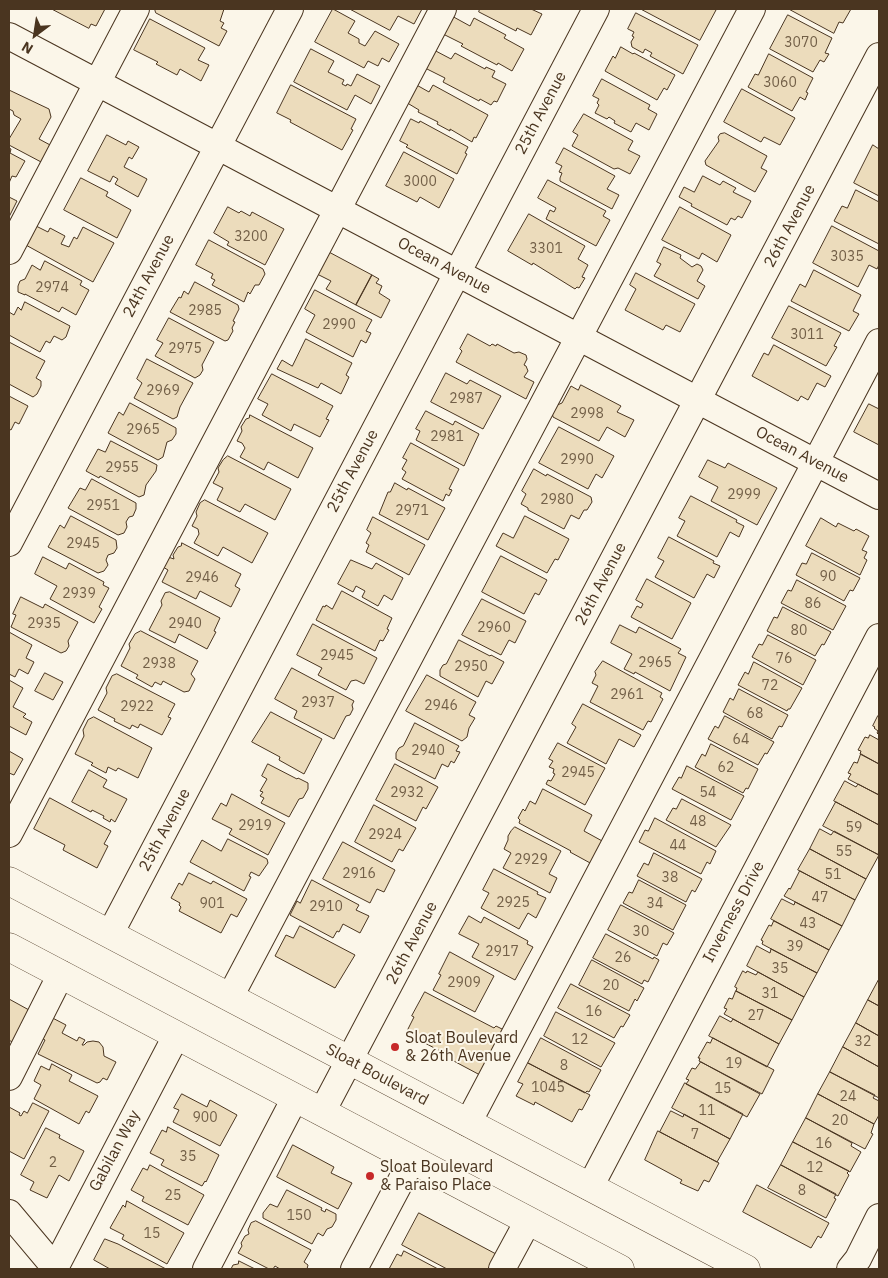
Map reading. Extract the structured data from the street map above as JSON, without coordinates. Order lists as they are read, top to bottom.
{
  "streets": {
    "main road": ["Sloat Boulevard"],
    "street": [
      "25th Avenue",
      "26th Avenue",
      "Ocean Avenue",
      "24th Avenue",
      "Inverness Drive",
      "Gabilan Way"
    ]
  },
  "crossings": [
    ["25th Avenue", "Ocean Avenue"],
    ["25th Avenue", "Sloat Boulevard"],
    ["26th Avenue", "Ocean Avenue"],
    ["26th Avenue", "Sloat Boulevard"],
    ["Ocean Avenue", "24th Avenue"],
    ["Inverness Drive", "Sloat Boulevard"]
  ],
  "places": ["Sloat Boulevard & 26th Avenue", "Sloat Boulevard & Paraiso Place"],
  "house_numbers": [
    "3070",
    "3060",
    "3000",
    "3200",
    "3301",
    "3035",
    "2974",
    "2985",
    "2990",
    "3011",
    "2975",
    "2969",
    "2987",
    "2998",
    "2965",
    "2981",
    "2990",
    "2955",
    "2999",
    "2980",
    "2951",
    "2971",
    "2945",
    "90",
    "2946",
    "2939",
    "86",
    "2935",
    "2940",
    "2960",
    "80",
    "2945",
    "76",
    "2965",
    "2938",
    "2950",
    "72",
    "2961",
    "2937",
    "2946",
    "2922",
    "68",
    "64",
    "2940",
    "62",
    "2945",
    "2932",
    "54",
    "48",
    "2919",
    "59",
    "2924",
    "44",
    "55",
    "2929",
    "2916",
    "51",
    "38",
    "47",
    "2925",
    "901",
    "34",
    "2910",
    "43",
    "30",
    "39",
    "2917",
    "26",
    "35",
    "2909",
    "20",
    "31",
    "16",
    "27",
    "12",
    "32",
    "19",
    "8",
    "1045",
    "15",
    "24",
    "11",
    "900",
    "20",
    "7",
    "16",
    "35",
    "2",
    "12",
    "8",
    "25",
    "150",
    "15"
  ],
  "north": "bottom left"
}
